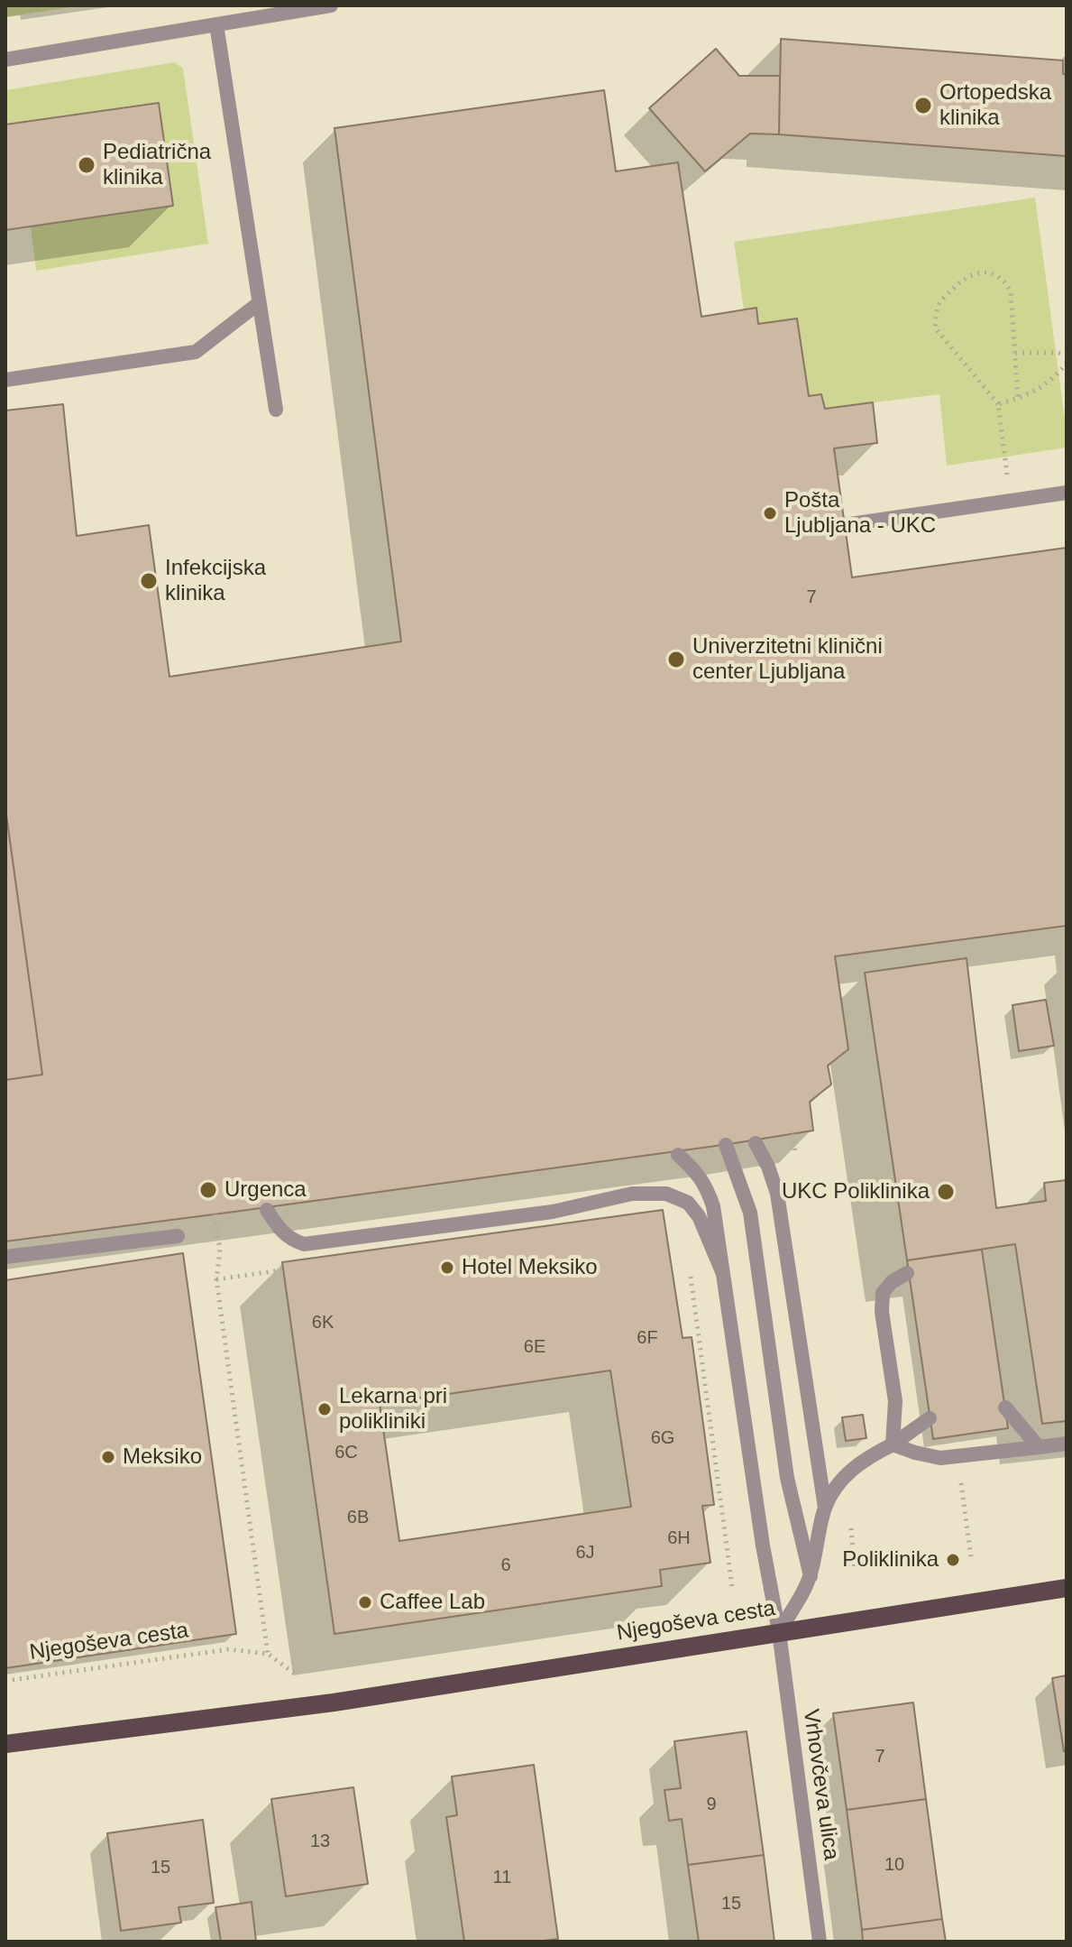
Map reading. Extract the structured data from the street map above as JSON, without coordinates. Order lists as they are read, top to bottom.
{
  "streets": {
    "main road": ["Njegoševa cesta"],
    "street": ["Vrhovčeva ulica"]
  },
  "crossings": [
    ["Njegoševa cesta", "Vrhovčeva ulica"]
  ],
  "places": [
    "Ortopedska klinika",
    "Pediatrična klinika",
    "Pošta Ljubljana - UKC",
    "Infekcijska klinika",
    "Univerzitetni klinični center Ljubljana",
    "Urgenca",
    "UKC Poliklinika",
    "Hotel Meksiko",
    "Lekarna pri polikliniki",
    "Meksiko",
    "Poliklinika",
    "Caffee Lab"
  ],
  "house_numbers": [
    "7",
    "6K",
    "6F",
    "6E",
    "6G",
    "6C",
    "6B",
    "6H",
    "6J",
    "6",
    "7",
    "9",
    "13",
    "10",
    "15",
    "11",
    "15"
  ]
}
